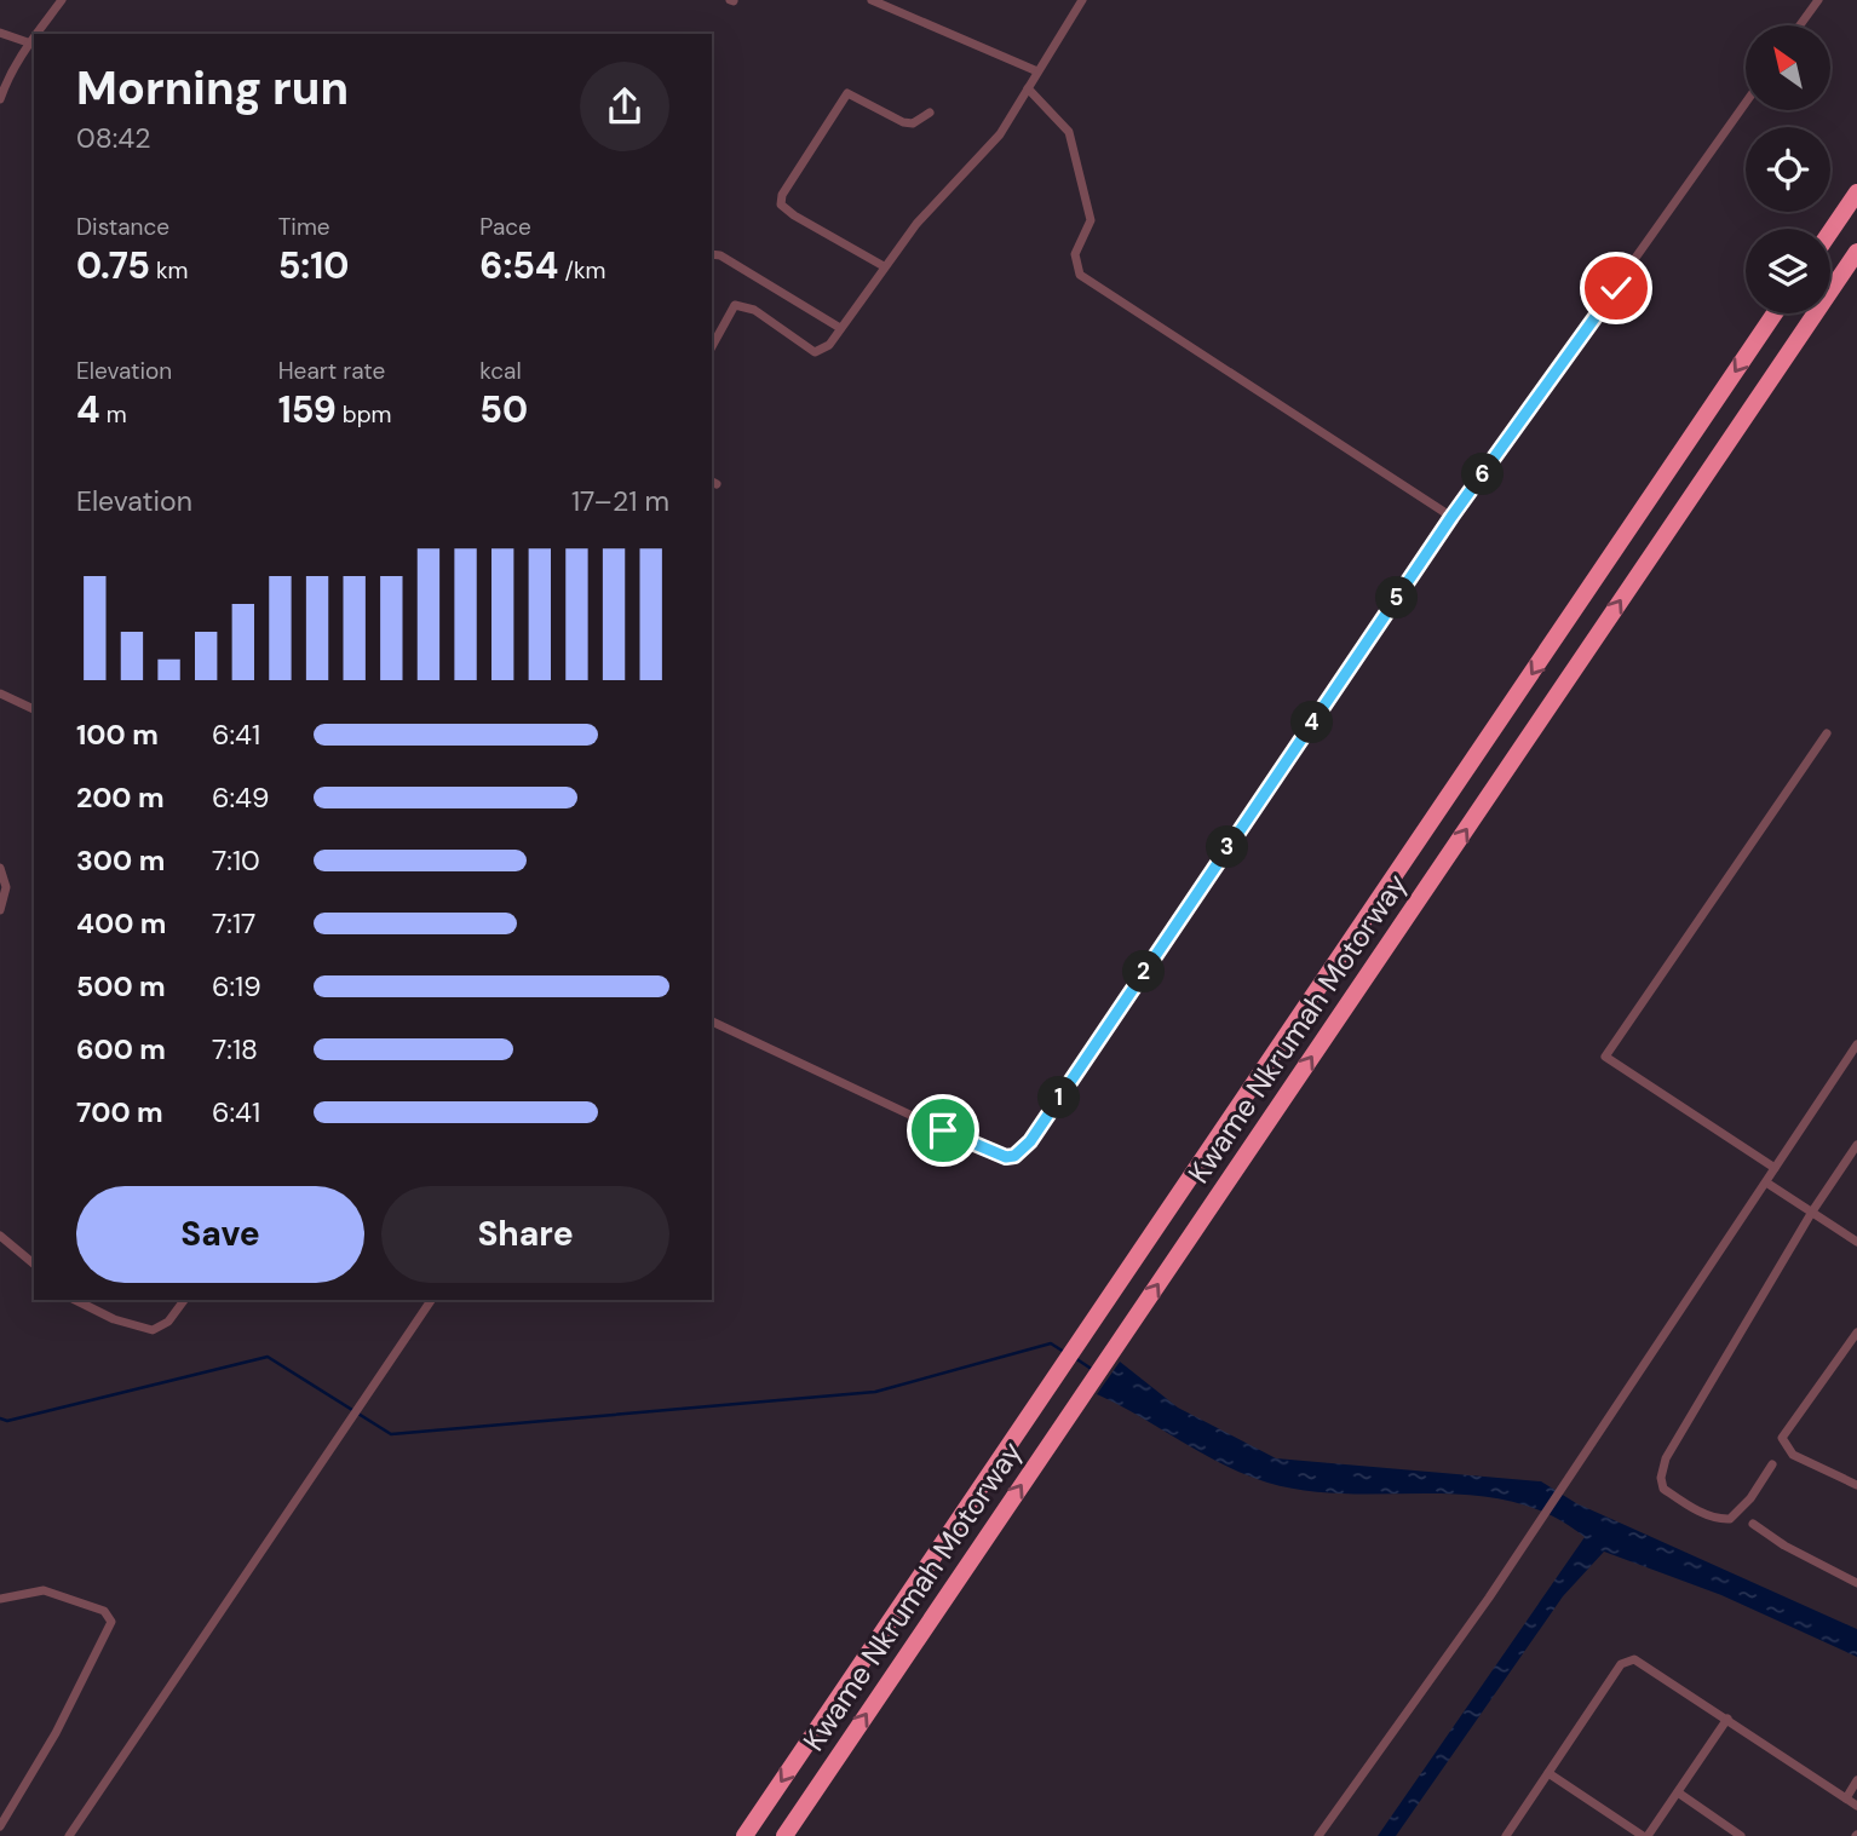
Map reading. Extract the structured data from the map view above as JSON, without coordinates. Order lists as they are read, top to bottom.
{
  "streets": {
    "highway": ["Kwame Nkrumah Motorway"]
  },
  "north": "top left",
  "page": {
    "heading": ["Morning run", "08:42"],
    "stats": [
      ["Distance", "0.75 km"],
      ["Time", "5:10"],
      ["Pace", "6:54 /km"],
      ["Elevation", "4 m"],
      ["Heart rate", "159 bpm"],
      ["kcal", "50"]
    ],
    "pins": [
      "6",
      "5",
      "4",
      "3",
      "2",
      "1"
    ],
    "chart": ["Elevation", "17–21 m"],
    "list": [
      {
        "name": "100 m",
        "note": "6:41"
      },
      {
        "name": "200 m",
        "note": "6:49"
      },
      {
        "name": "300 m",
        "note": "7:10"
      },
      {
        "name": "400 m",
        "note": "7:17"
      },
      {
        "name": "500 m",
        "note": "6:19"
      },
      {
        "name": "600 m",
        "note": "7:18"
      },
      {
        "name": "700 m",
        "note": "6:41"
      }
    ],
    "buttons": ["Save", "Share"]
  }
}
